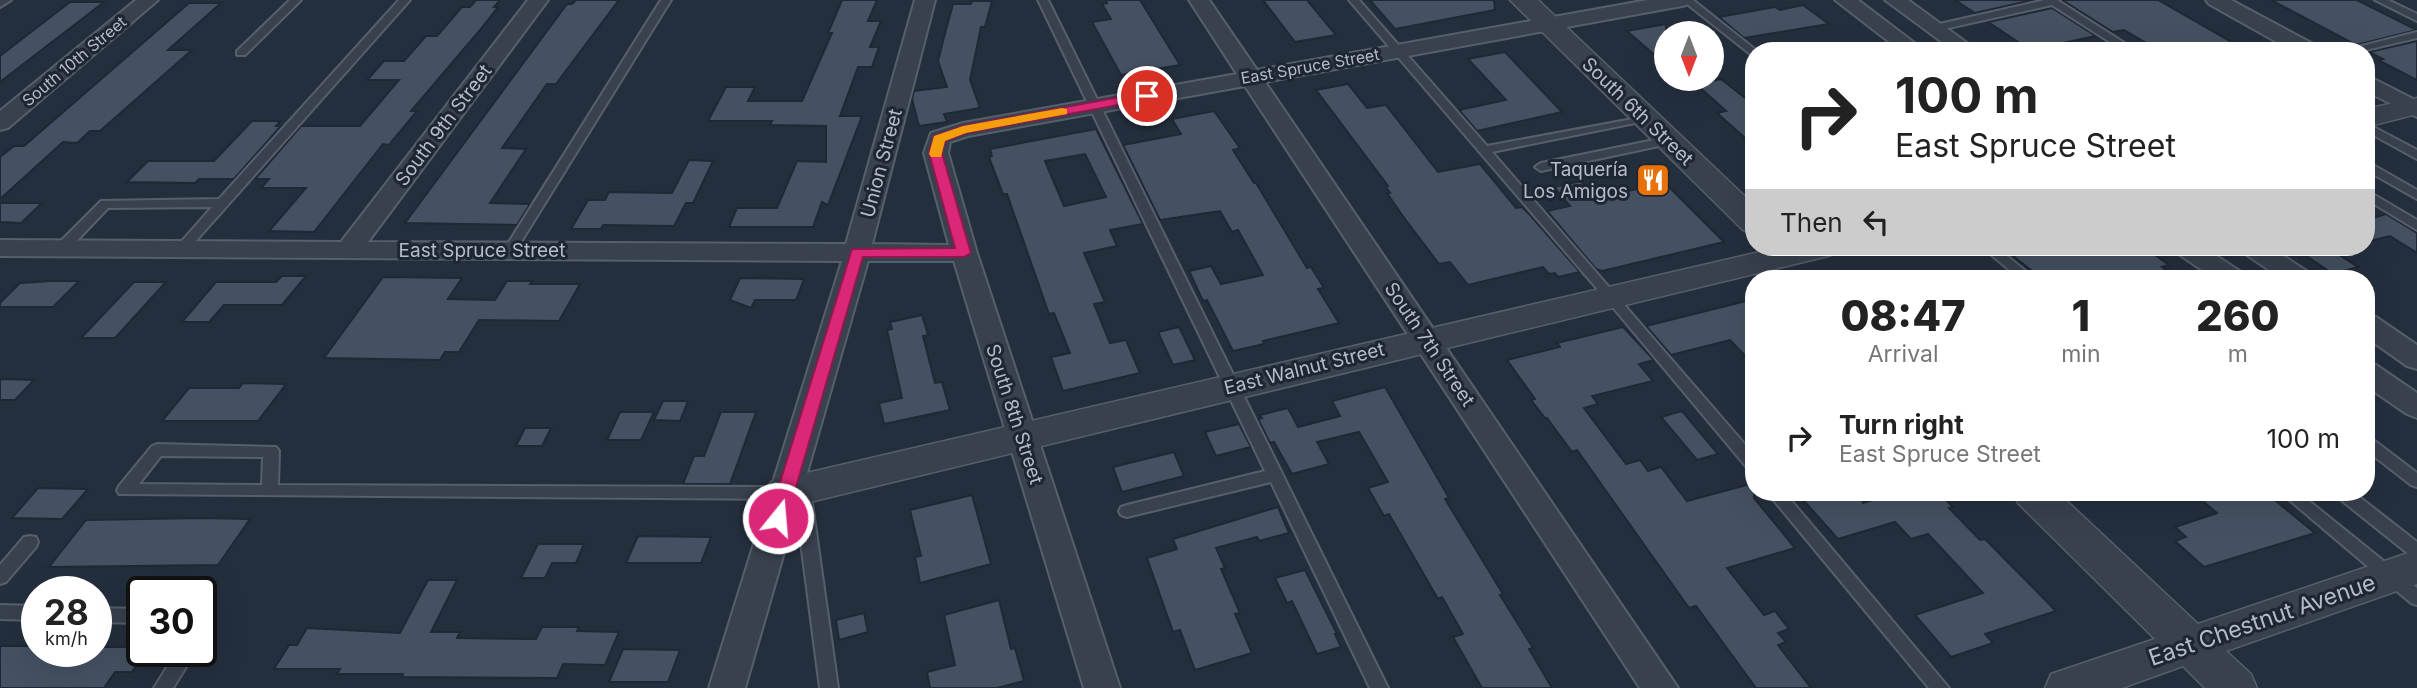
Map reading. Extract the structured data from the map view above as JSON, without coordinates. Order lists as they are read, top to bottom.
{
  "streets": {
    "street": [
      "South 10th Street",
      "East Spruce Street",
      "South 6th Street",
      "South 9th Street",
      "Union Street",
      "South 7th Street",
      "East Walnut Street",
      "South 8th Street",
      "East Chestnut Avenue"
    ]
  },
  "crossings": [
    ["East Spruce Street", "South 6th Street"],
    ["East Spruce Street", "South 9th Street"],
    ["East Spruce Street", "Union Street"],
    ["East Spruce Street", "South 7th Street"],
    ["East Spruce Street", "South 8th Street"],
    ["Union Street", "East Walnut Street"],
    ["South 7th Street", "East Walnut Street"],
    ["East Walnut Street", "South 8th Street"]
  ],
  "places": {
    "restaurant": ["Taquería Los Amigos"]
  },
  "north": "bottom",
  "page": {
    "turn": ["100 m", "East Spruce Street"],
    "then": "Then",
    "eta": [
      "08:47",
      "Arrival",
      "1",
      "min",
      "260",
      "m"
    ],
    "list": [
      {
        "name": "Turn right",
        "note": "East Spruce Street",
        "value": "100 m"
      }
    ],
    "speed": "28 km/h",
    "limit": "30"
  }
}
